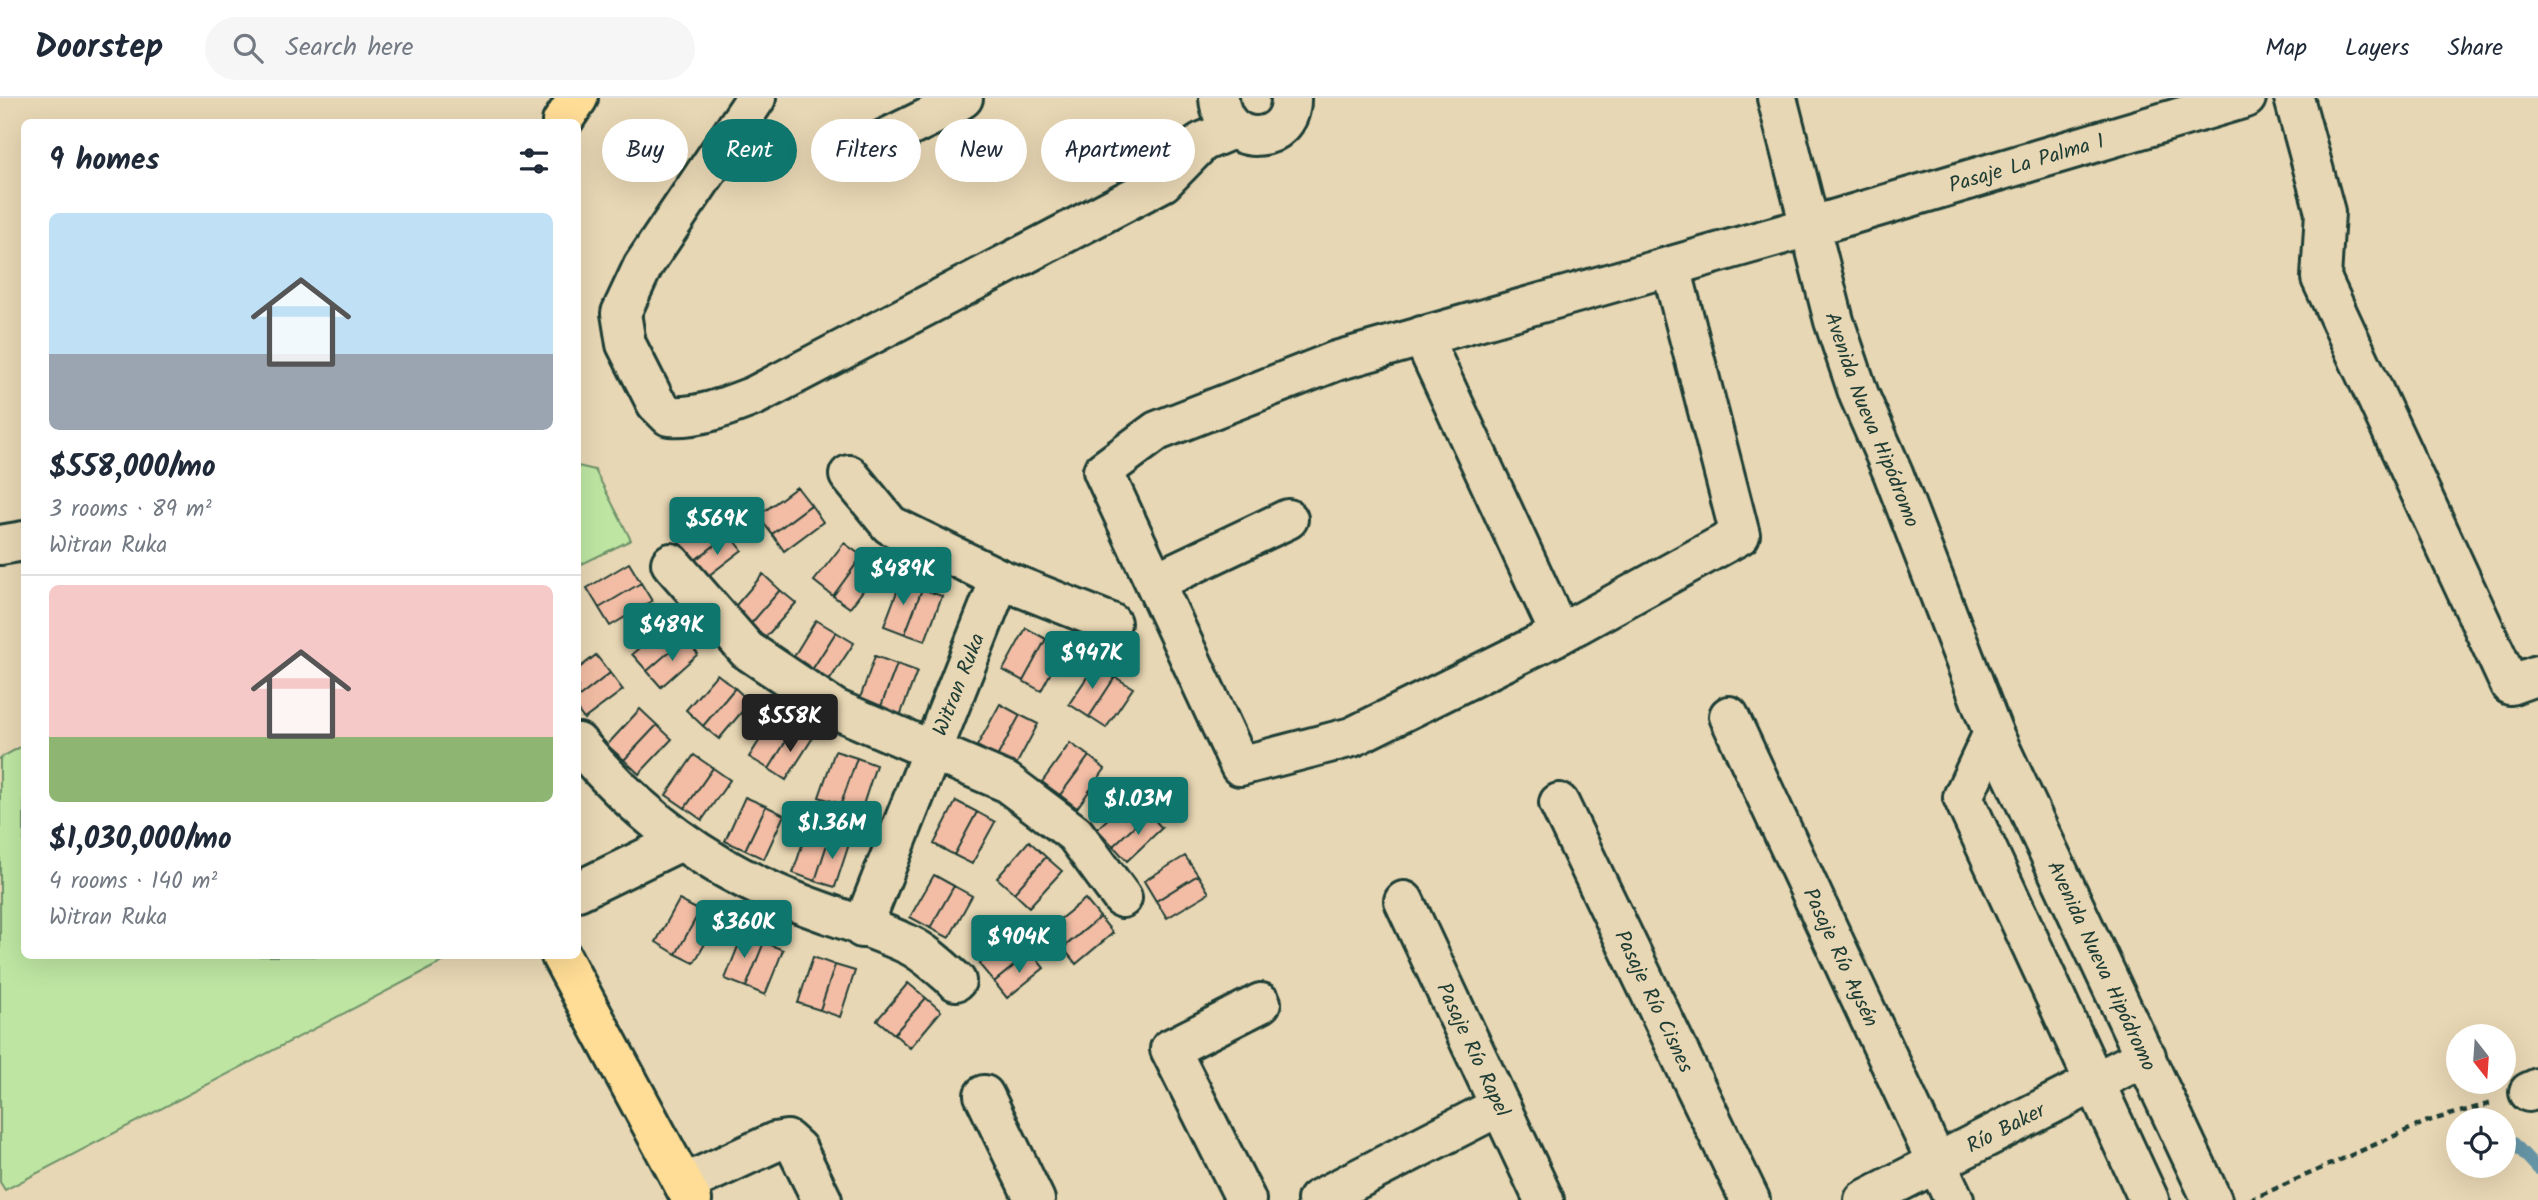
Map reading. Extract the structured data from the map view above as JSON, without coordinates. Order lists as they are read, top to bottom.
{
  "streets": {
    "street": [
      "Pasaje La Palma 1",
      "Avenida Nueva Hipódromo",
      "Witran Ruka",
      "Pasaje Río Aysén",
      "Pasaje Río Cisnes",
      "Pasaje Río Rapel",
      "Río Baker"
    ]
  },
  "crossings": [
    ["Pasaje La Palma 1", "Avenida Nueva Hipódromo"],
    ["Avenida Nueva Hipódromo", "Río Baker"],
    ["Pasaje Río Aysén", "Río Baker"]
  ],
  "north": "bottom",
  "page": {
    "header": "Doorstep",
    "search": "Search here",
    "nav": ["Map", "Layers", "Share"],
    "chip": [
      "Buy",
      "Rent",
      "Filters",
      "New",
      "Apartment"
    ],
    "heading": "9 homes",
    "list": [
      {
        "name": "$558,000/mo",
        "note": "3 rooms · 89 m² · Witran Ruka"
      },
      {
        "name": "$1,030,000/mo",
        "note": "4 rooms · 140 m² · Witran Ruka"
      }
    ],
    "price": [
      "$569K",
      "$489K",
      "$489K",
      "$947K",
      "$558K",
      "$1.03M",
      "$1.36M",
      "$360K",
      "$904K"
    ]
  }
}
